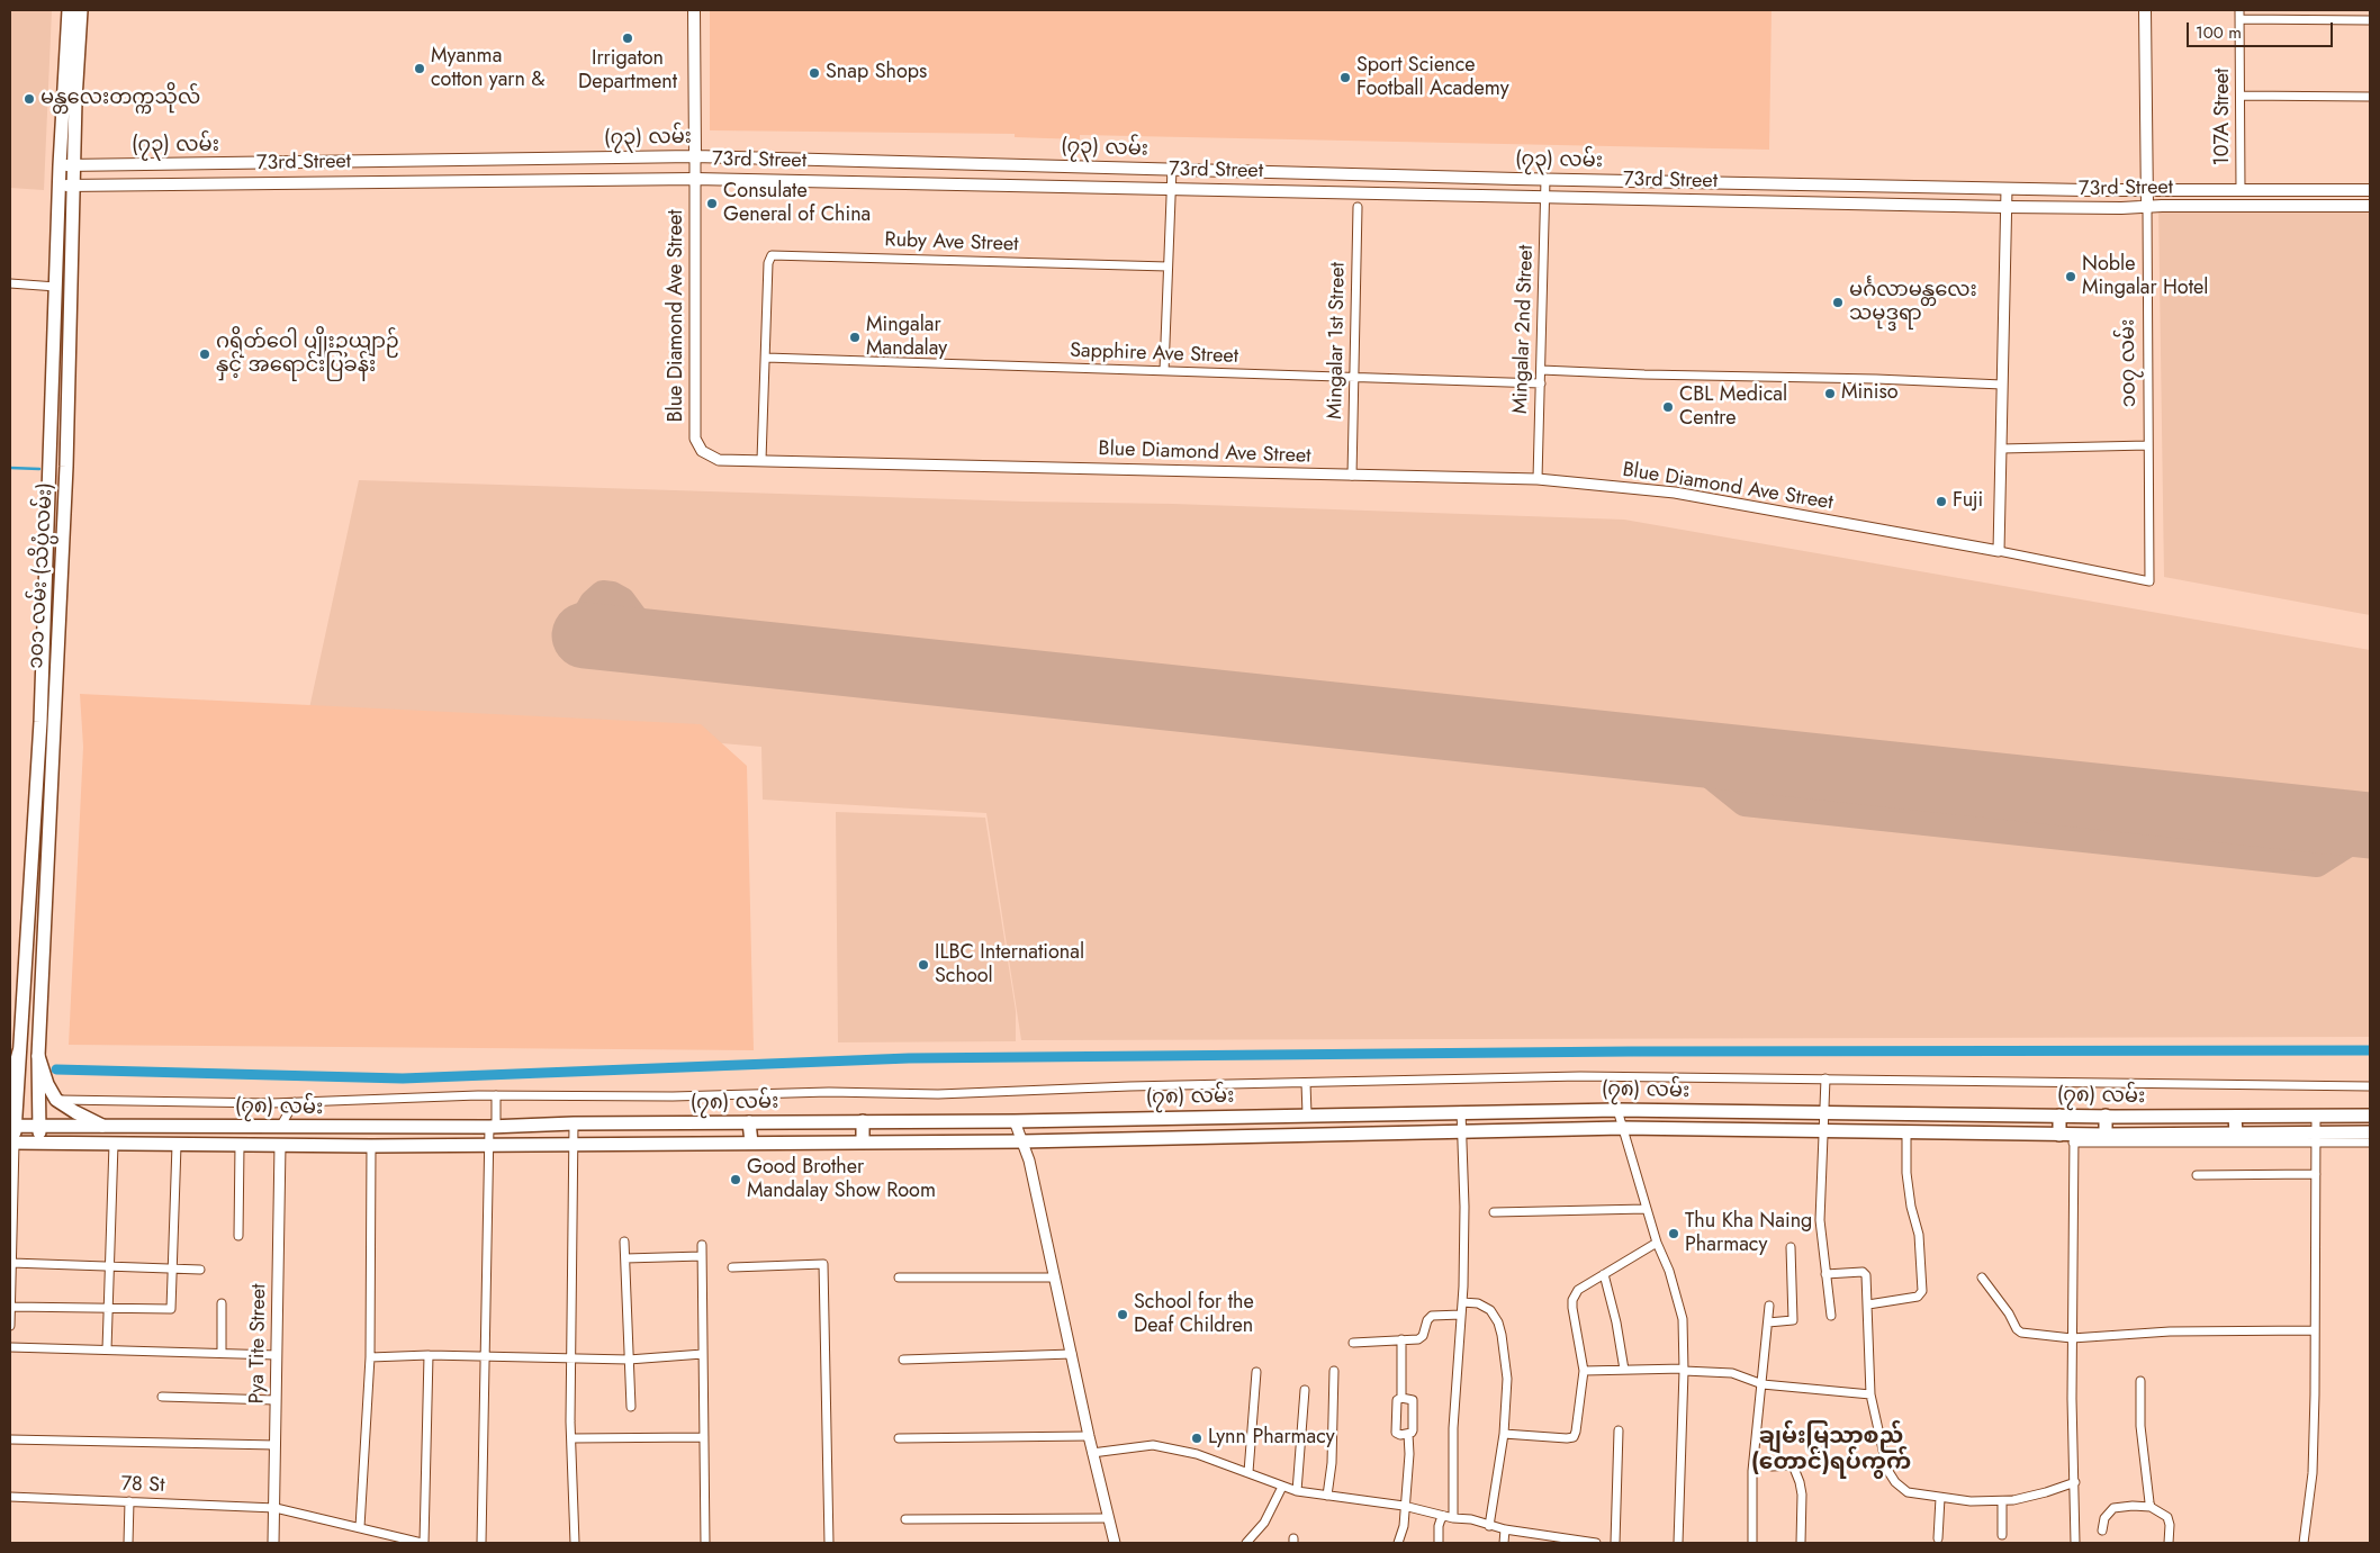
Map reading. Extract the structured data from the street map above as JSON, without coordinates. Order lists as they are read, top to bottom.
{
  "streets": {
    "main road": [
      "(၇၃) လမ်း",
      "73rd Street",
      "၁၀၇ လမ်း",
      "၁၀၁ လမ်း (သိပ္ပံလမ်း)",
      "(၇၈) လမ်း"
    ],
    "street": [
      "107A Street",
      "Ruby Ave Street",
      "Blue Diamond Ave Street",
      "Mingalar 2nd Street",
      "Mingalar 1st Street",
      "Sapphire Ave Street",
      "Pya Tite Street",
      "78 St"
    ]
  },
  "crossings": [
    ["107A Street", "73rd Street"],
    ["(၇၃) လမ်း", "73rd Street"],
    ["(၇၃) လမ်း", "Blue Diamond Ave Street"],
    ["(၇၃) လမ်း", "Mingalar 2nd Street"],
    ["(၇၃) လမ်း", "၁၀၇ လမ်း"],
    ["(၇၃) လမ်း", "၁၀၁ လမ်း (သိပ္ပံလမ်း)"],
    ["73rd Street", "Blue Diamond Ave Street"],
    ["73rd Street", "Mingalar 2nd Street"],
    ["73rd Street", "၁၀၇ လမ်း"],
    ["73rd Street", "၁၀၁ လမ်း (သိပ္ပံလမ်း)"],
    ["Ruby Ave Street", "Blue Diamond Ave Street"],
    ["Ruby Ave Street", "Sapphire Ave Street"],
    ["Blue Diamond Ave Street", "Mingalar 2nd Street"],
    ["Blue Diamond Ave Street", "Mingalar 1st Street"],
    ["Blue Diamond Ave Street", "၁၀၇ လမ်း"],
    ["Mingalar 2nd Street", "Sapphire Ave Street"],
    ["Mingalar 1st Street", "Sapphire Ave Street"],
    ["၁၀၁ လမ်း (သိပ္ပံလမ်း)", "(၇၈) လမ်း"],
    ["(၇၈) လမ်း", "Pya Tite Street"],
    ["Pya Tite Street", "78 St"]
  ],
  "districts": ["ချမ်းမြသာစည် (တောင်)ရပ်ကွက်"],
  "places": [
    "Irrigaton Department",
    "Myanma cotton yarn &",
    "Snap Shops",
    "Sport Science Football Academy",
    "မန္တလေးတက္ကသိုလ်",
    "Consulate General of China",
    "Noble Mingalar Hotel",
    "မင်္ဂလာမန္တလေး သမုဒ္ဒရာ",
    "Mingalar Mandalay",
    "ဂရိတ်ဝေါ ပျိုးဥယျာဉ် နှင့် အရောင်းပြခန်း",
    "Miniso",
    "CBL Medical Centre",
    "Fuji",
    "ILBC International School",
    "Good Brother Mandalay Show Room",
    "Thu Kha Naing Pharmacy",
    "School for the Deaf Children",
    "Lynn Pharmacy"
  ],
  "scale_bar": "100 m"
}
